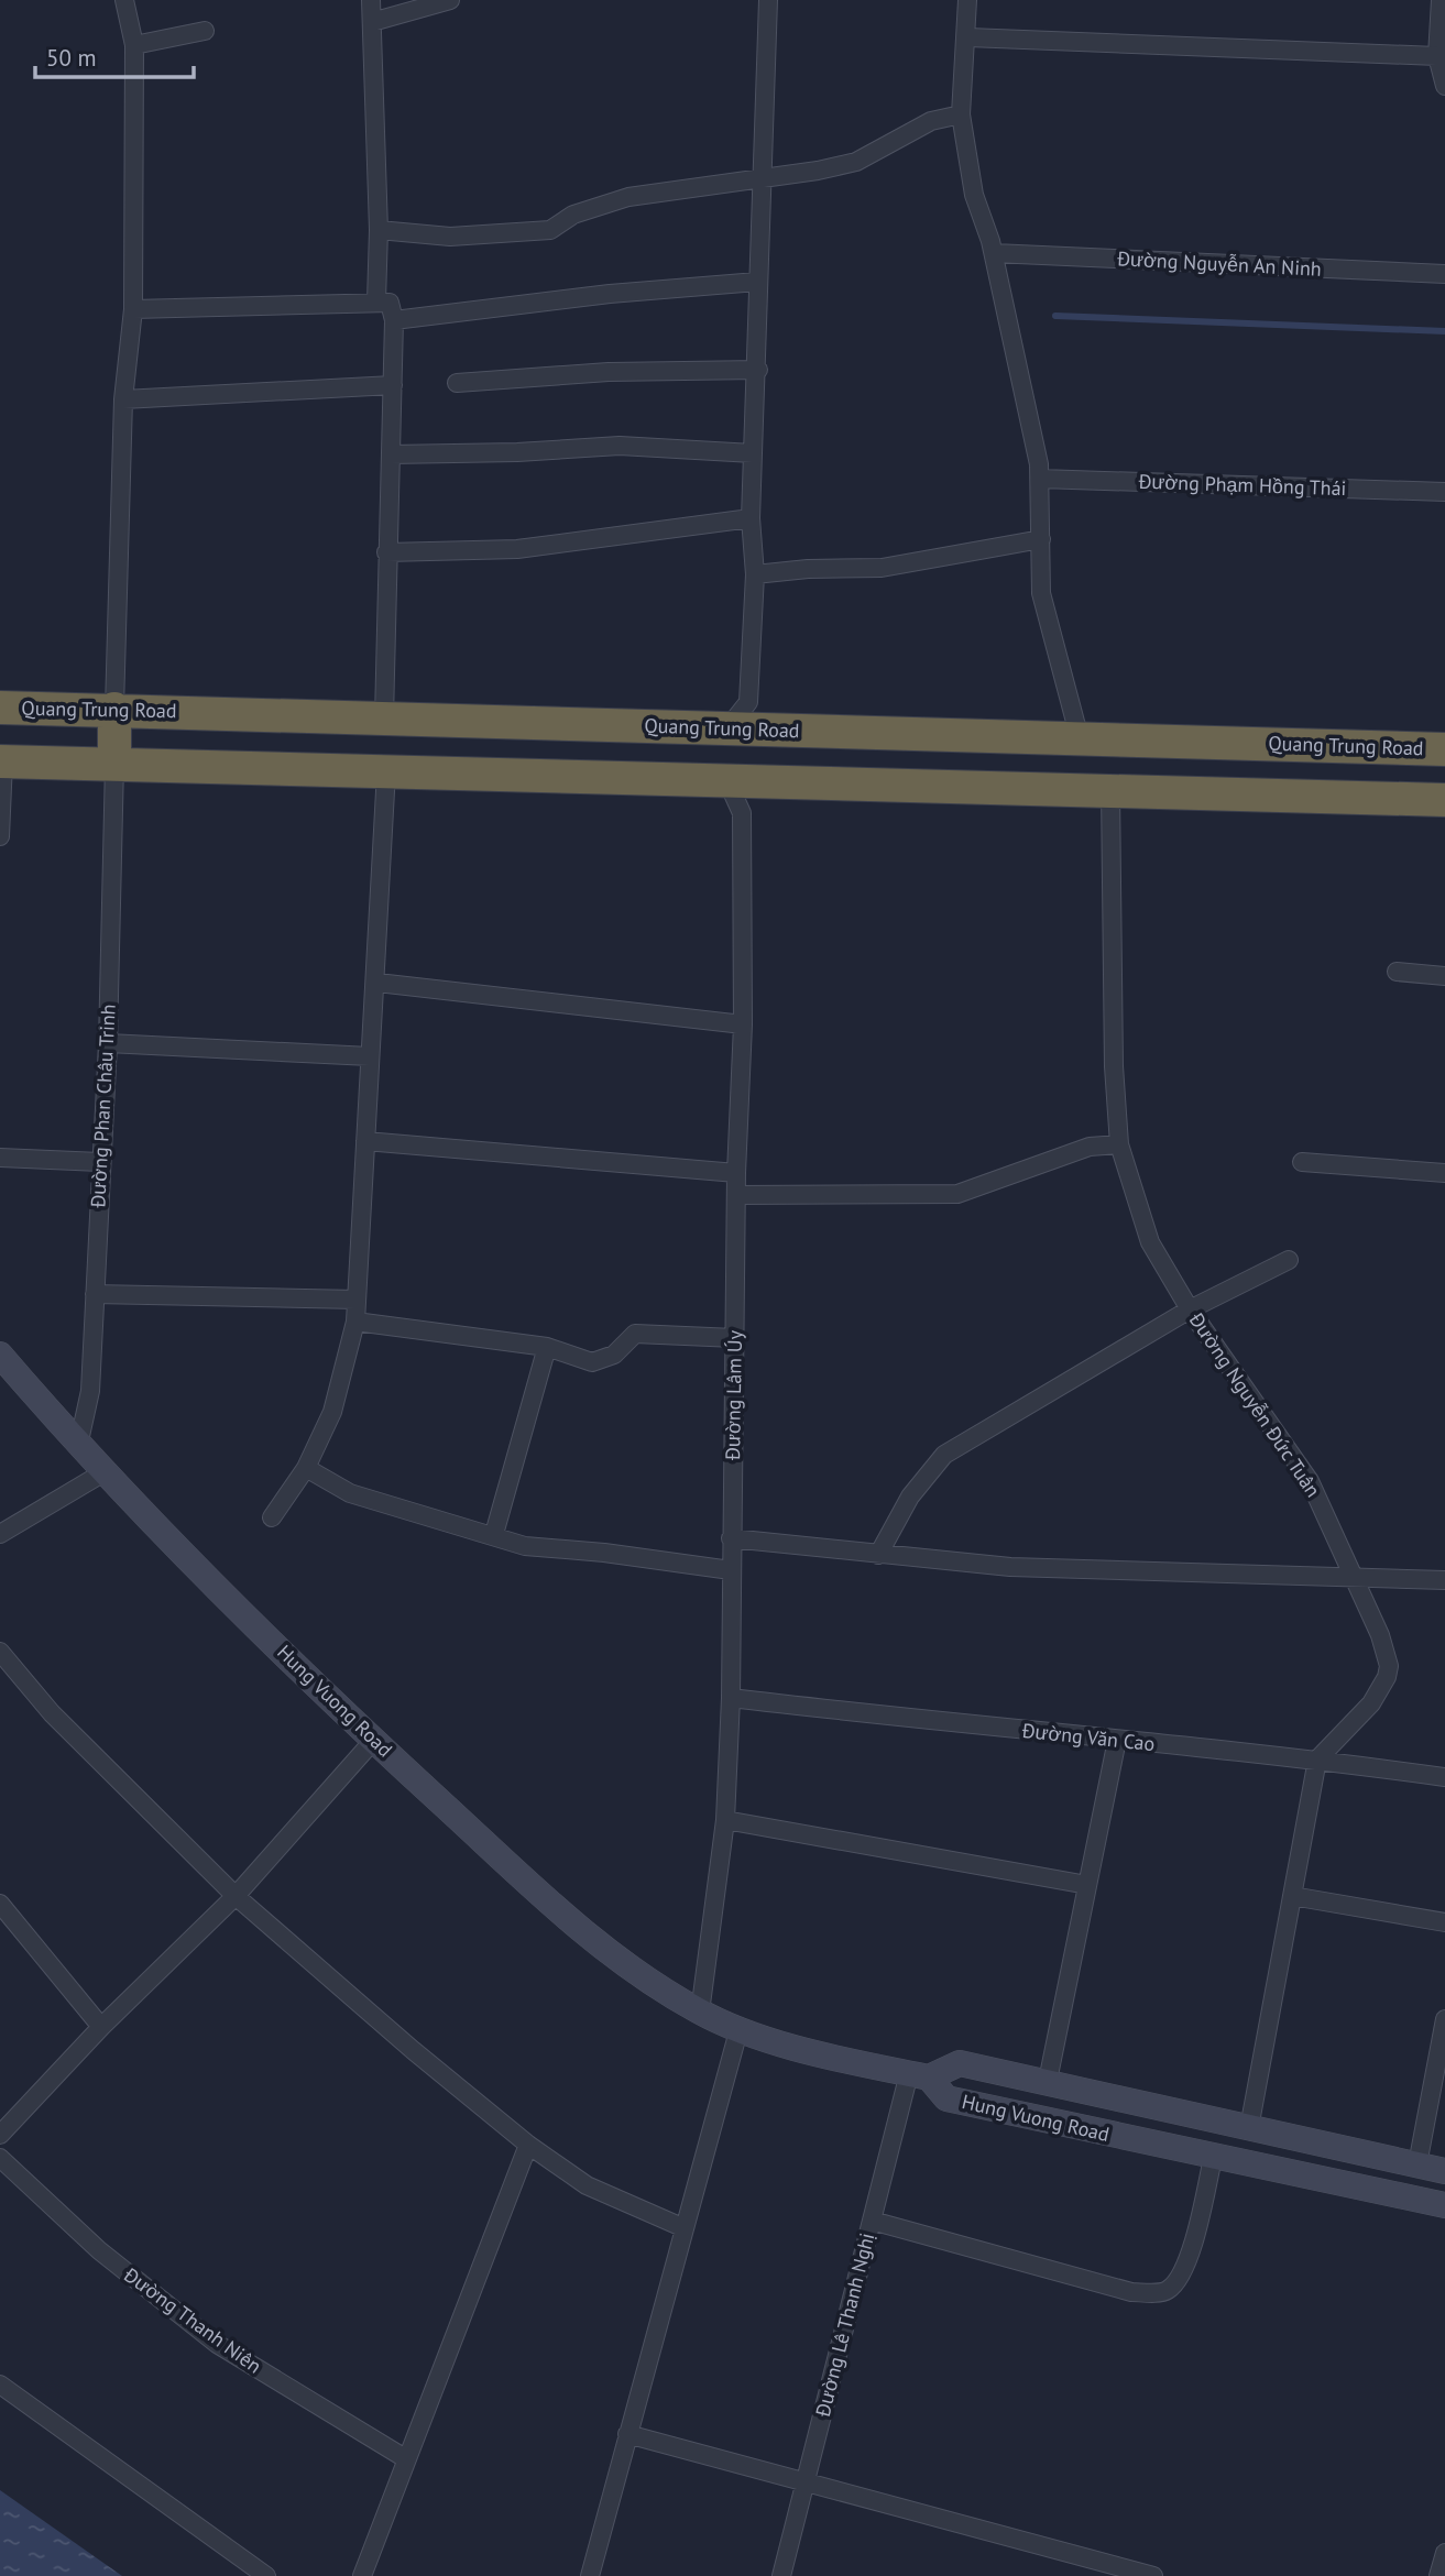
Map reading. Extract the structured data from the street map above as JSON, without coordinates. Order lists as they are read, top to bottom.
{
  "streets": {
    "highway": ["Quang Trung Road"],
    "street": [
      "Đường Nguyễn An Ninh",
      "Đường Phạm Hồng Thái",
      "Đường Phan Châu Trinh",
      "Đường Lâm Úy",
      "Đường Nguyễn Đức Tuân",
      "Hung Vuong Road",
      "Đường Văn Cao",
      "Đường Thanh Niên",
      "Đường Lê Thanh Nghị"
    ]
  },
  "crossings": [
    ["Đường Phan Châu Trinh", "Hung Vuong Road"],
    ["Đường Lâm Úy", "Hung Vuong Road"],
    ["Đường Lâm Úy", "Đường Văn Cao"],
    ["Đường Nguyễn Đức Tuân", "Đường Văn Cao"],
    ["Hung Vuong Road", "Đường Lê Thanh Nghị"]
  ],
  "scale_bar": "50 m"
}
